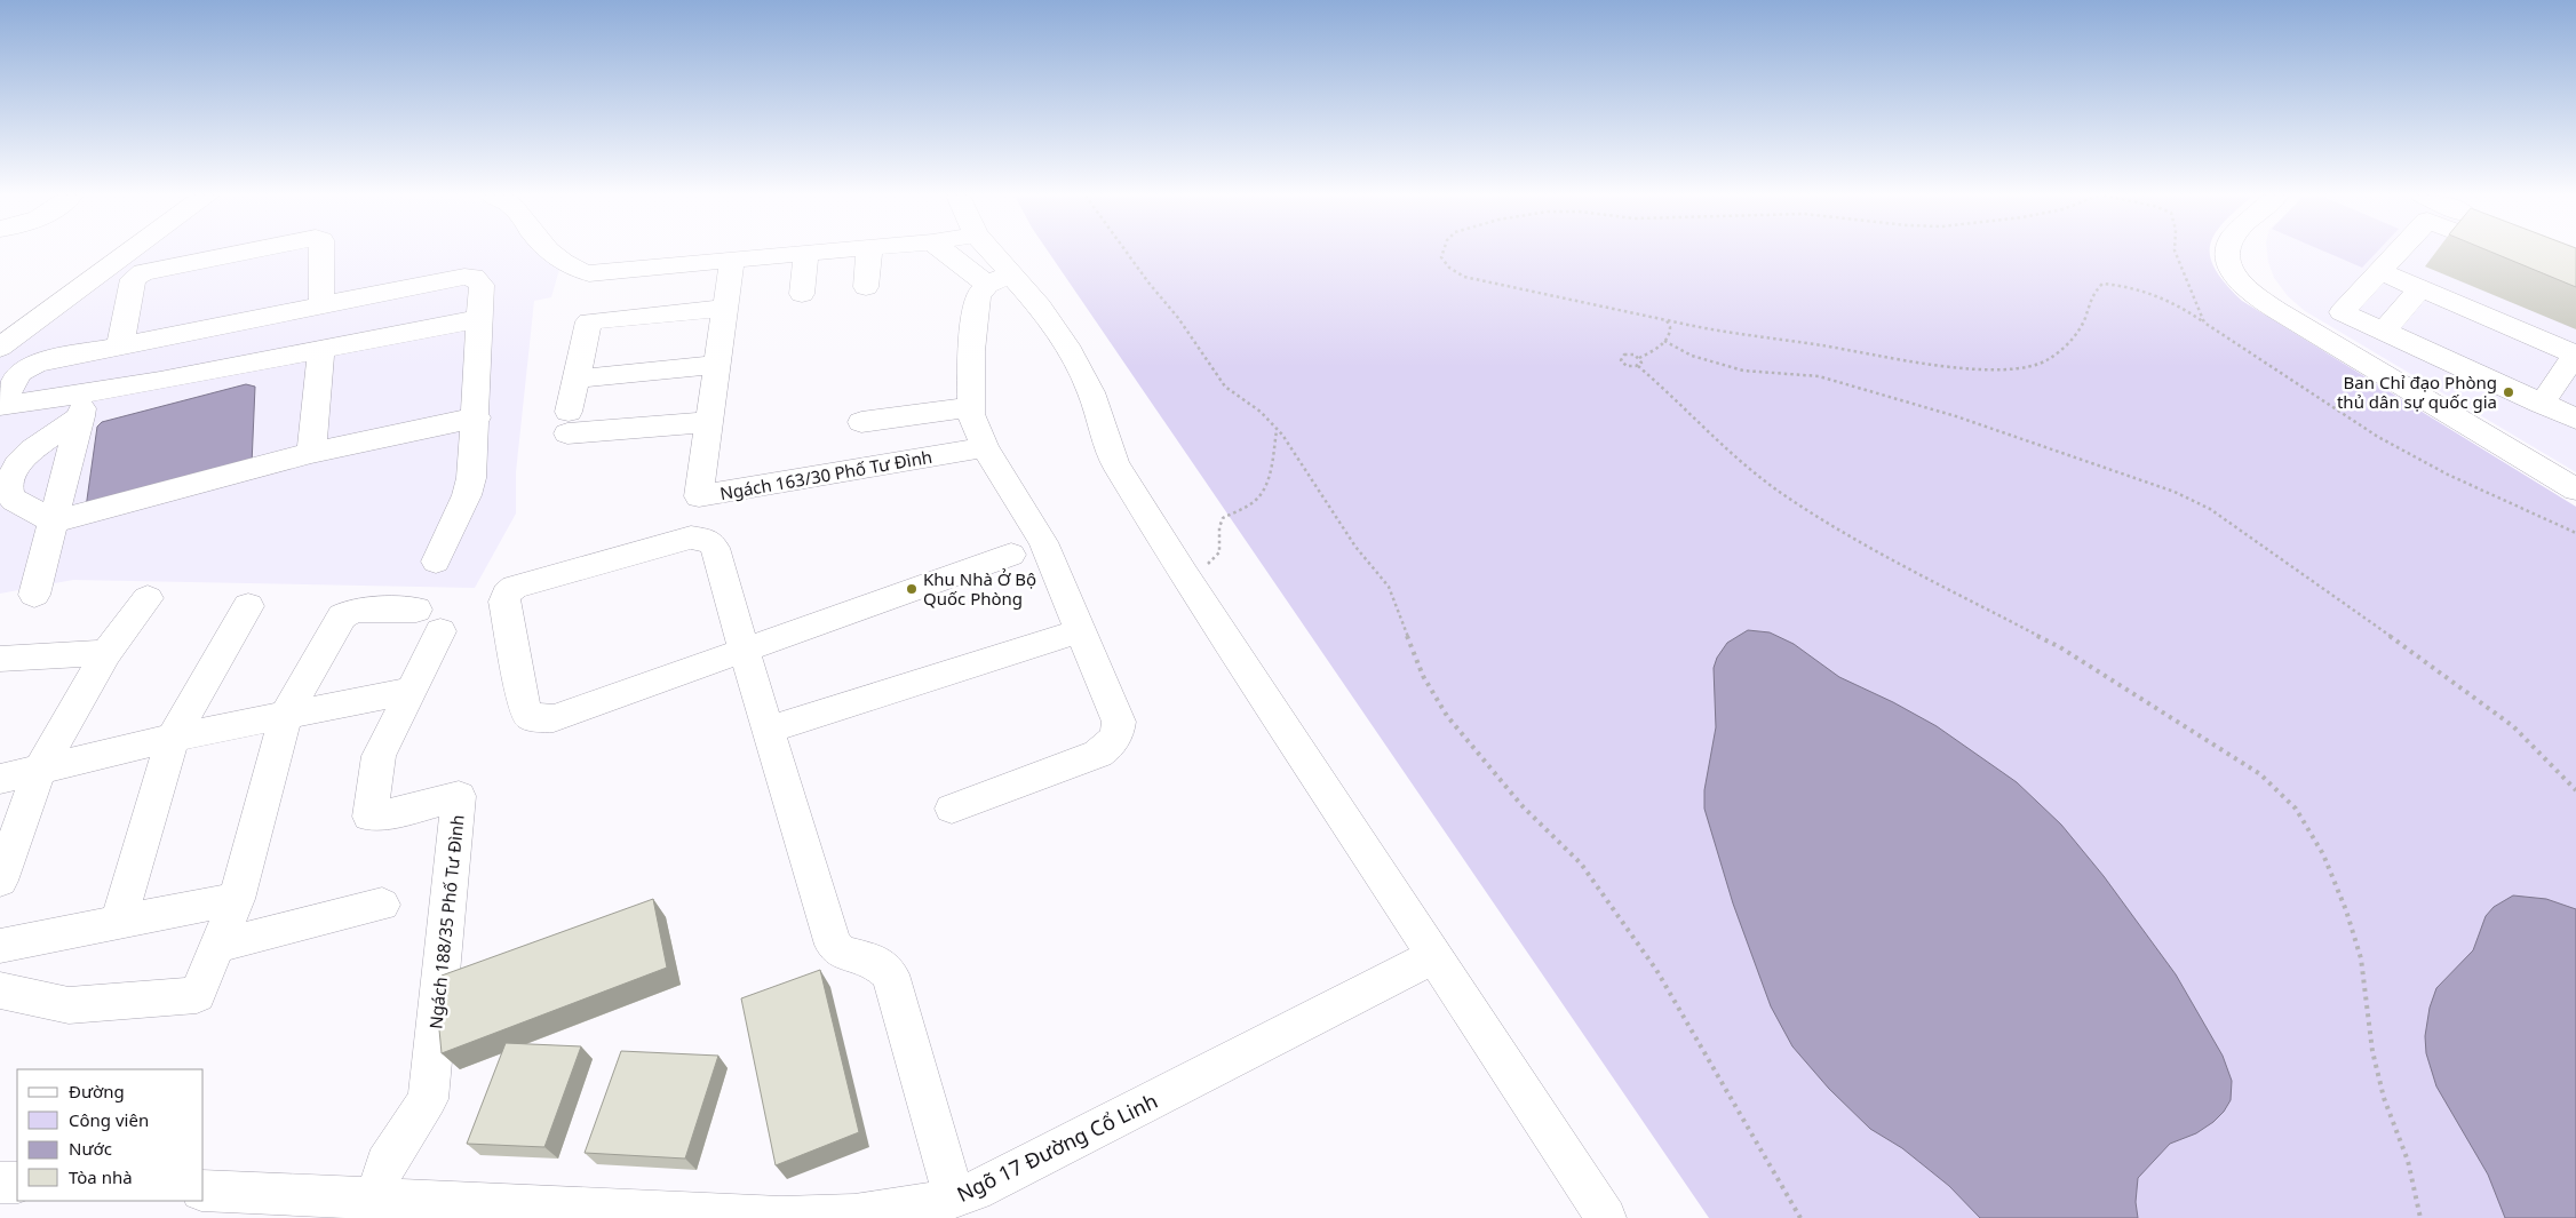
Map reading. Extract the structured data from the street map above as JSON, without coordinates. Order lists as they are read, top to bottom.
{
  "streets": {
    "street": ["Ngách 163/30 Phố Tư Đình", "Ngách 188/35 Phố Tư Đình", "Ngõ 17 Đường Cổ Linh"]
  },
  "crossings": [
    ["Ngách 188/35 Phố Tư Đình", "Ngõ 17 Đường Cổ Linh"]
  ],
  "places": ["Ban Chỉ đạo Phòng thủ dân sự quốc gia", "Khu Nhà Ở Bộ Quốc Phòng"],
  "legend": [
    "Đường",
    "Công viên",
    "Nước",
    "Tòa nhà"
  ]
}
